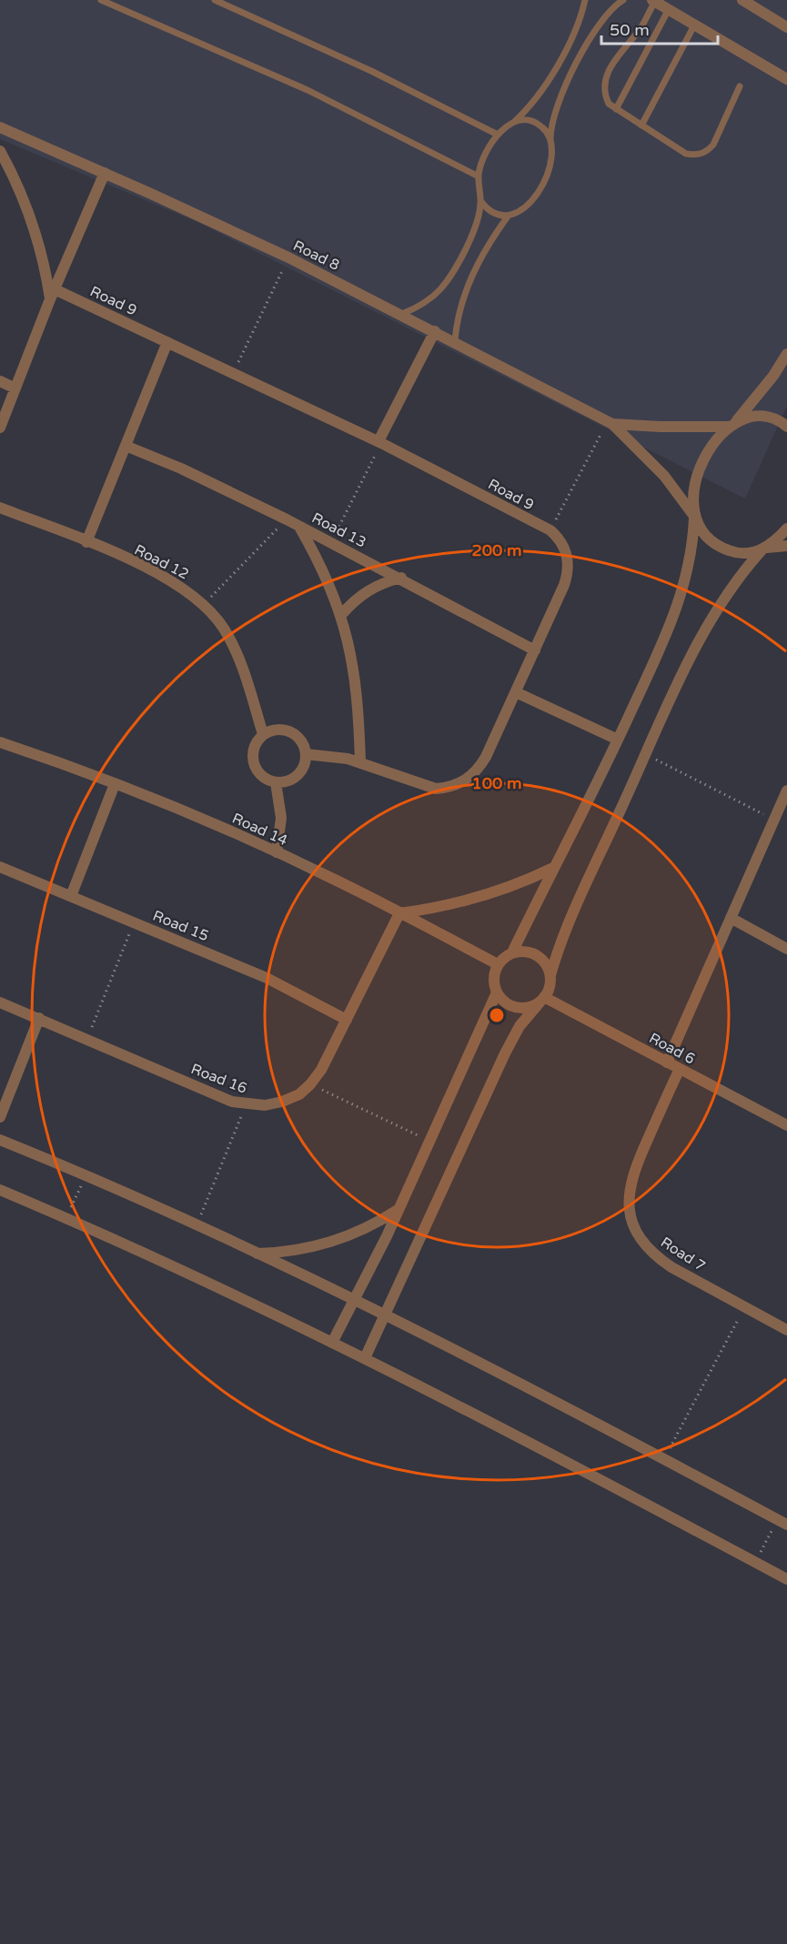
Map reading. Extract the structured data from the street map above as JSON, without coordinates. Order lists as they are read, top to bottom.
{
  "streets": {
    "street": [
      "Road 8",
      "Road 9",
      "Road 13",
      "Road 12",
      "Road 14",
      "Road 15",
      "Road 6",
      "Road 16",
      "Road 7"
    ]
  },
  "crossings": [
    ["Road 9", "Road 13"],
    ["Road 9", "Road 12"],
    ["Road 14", "Road 6"],
    ["Road 14", "Road 16"],
    ["Road 15", "Road 16"],
    ["Road 6", "Road 7"]
  ],
  "scale_bar": "50 m",
  "rings": ["200 m", "100 m"]
}
